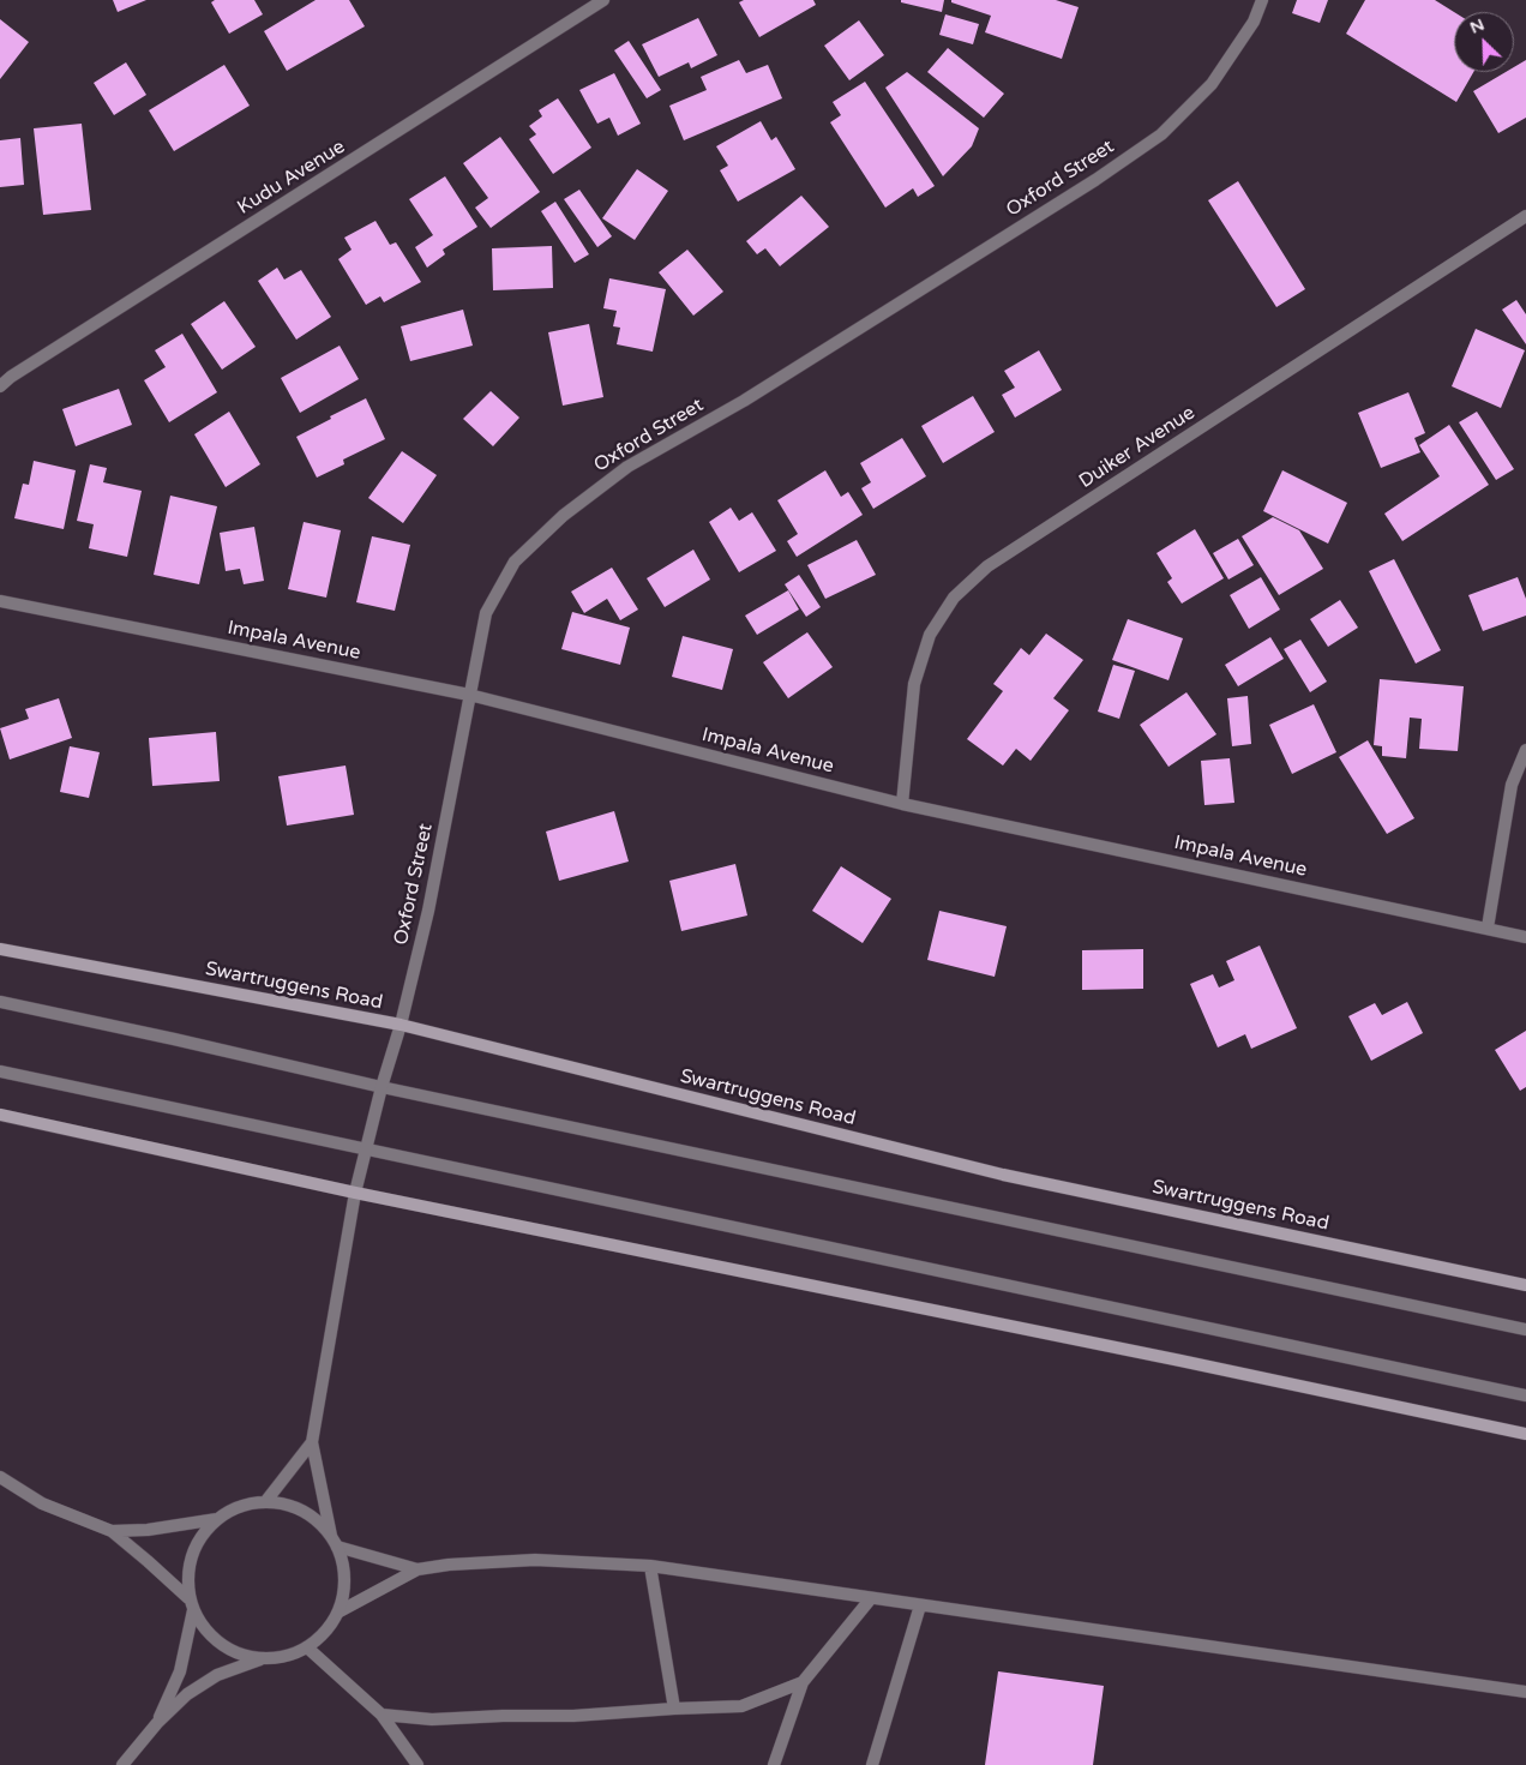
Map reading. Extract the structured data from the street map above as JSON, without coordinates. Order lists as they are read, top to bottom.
{
  "streets": {
    "main road": ["Swartruggens Road"],
    "street": [
      "Kudu Avenue",
      "Oxford Street",
      "Duiker Avenue",
      "Impala Avenue"
    ]
  },
  "crossings": [
    ["Oxford Street", "Impala Avenue"],
    ["Oxford Street", "Swartruggens Road"],
    ["Duiker Avenue", "Impala Avenue"]
  ],
  "north": "top left"
}
